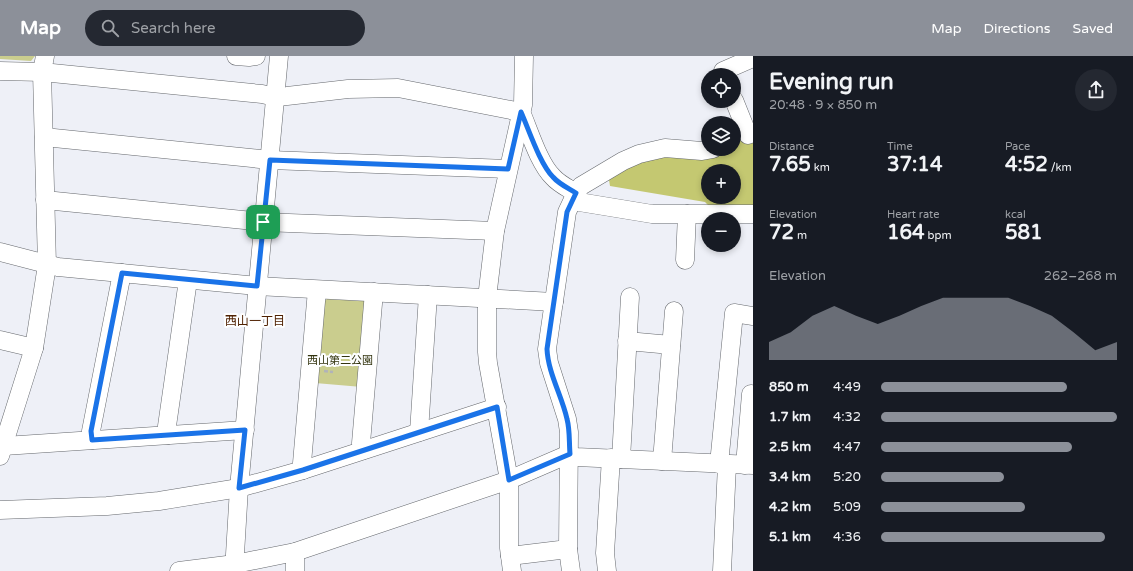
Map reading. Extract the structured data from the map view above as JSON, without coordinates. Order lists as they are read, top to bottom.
{
  "districts": ["西山一丁目"],
  "parks": ["西山第二公園"],
  "page": {
    "header": "Map",
    "search": "Search here",
    "nav": ["Map", "Directions", "Saved"],
    "heading": ["Evening run", "20:48 · 9 × 850 m"],
    "map_buttons": ["+", "−"],
    "stats": [
      ["Distance", "7.65 km"],
      ["Time", "37:14"],
      ["Pace", "4:52 /km"],
      ["Elevation", "72 m"],
      ["Heart rate", "164 bpm"],
      ["kcal", "581"]
    ],
    "chart": ["Elevation", "262–268 m"],
    "list": [
      {
        "name": "850 m",
        "note": "4:49"
      },
      {
        "name": "1.7 km",
        "note": "4:32"
      },
      {
        "name": "2.5 km",
        "note": "4:47"
      },
      {
        "name": "3.4 km",
        "note": "5:20"
      },
      {
        "name": "4.2 km",
        "note": "5:09"
      },
      {
        "name": "5.1 km",
        "note": "4:36"
      }
    ]
  }
}
